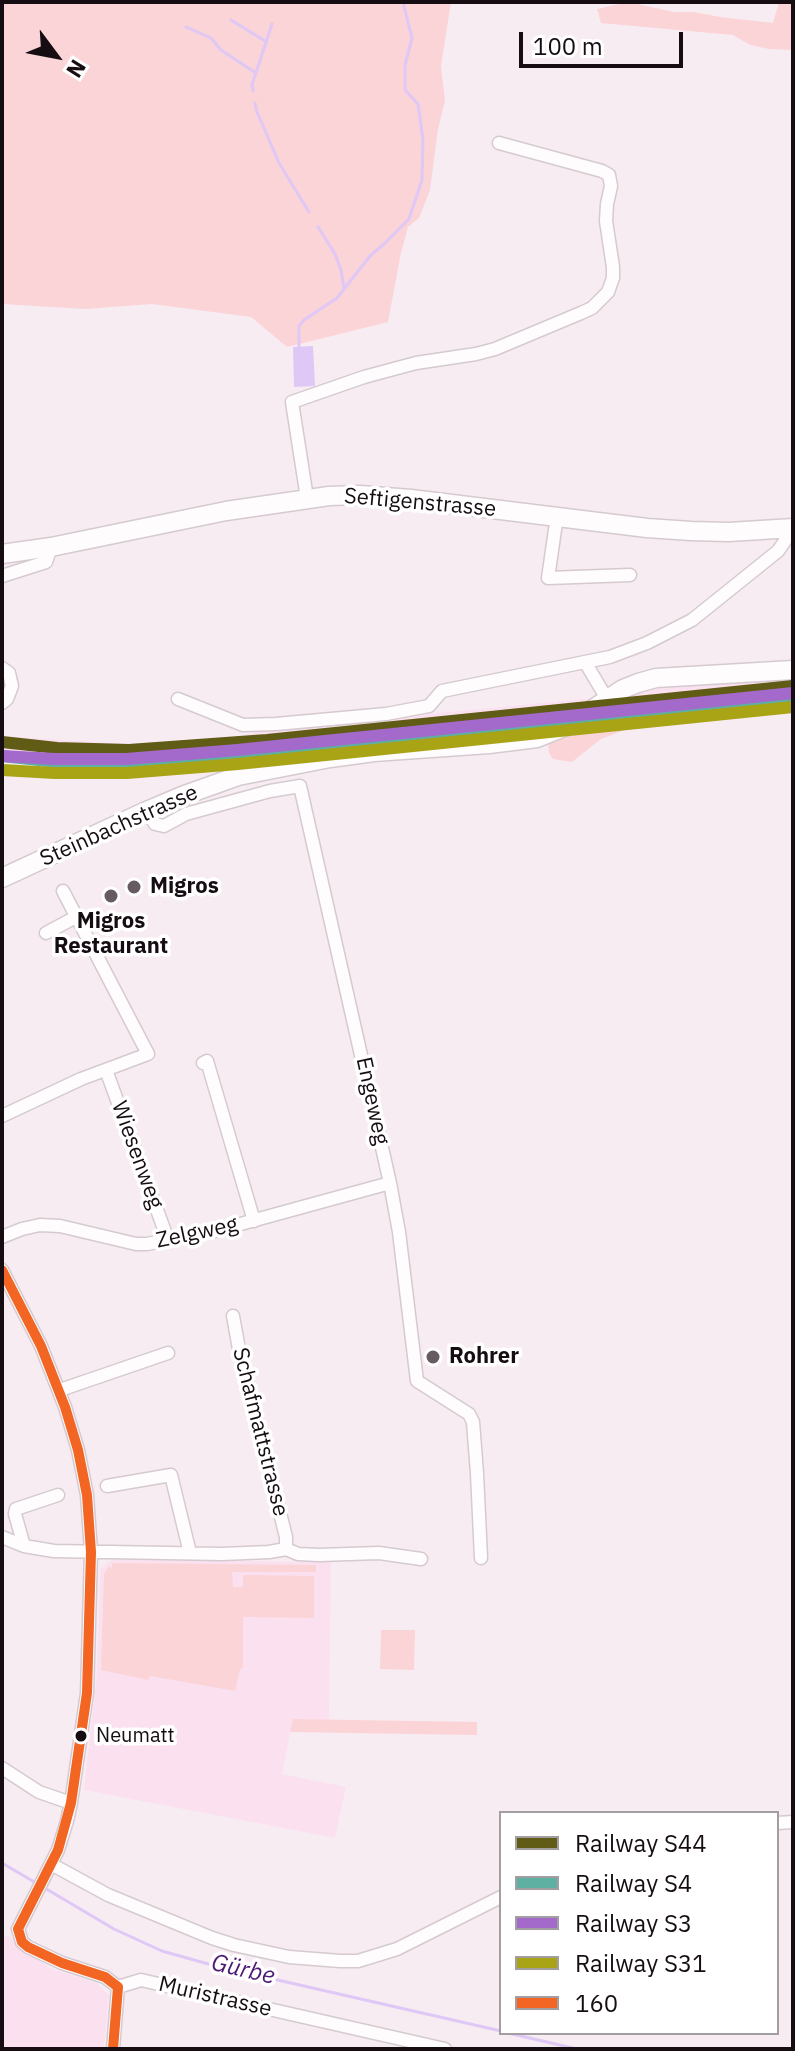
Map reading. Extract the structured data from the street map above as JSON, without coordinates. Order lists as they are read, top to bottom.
{
  "streets": {
    "main road": ["Seftigenstrasse", "Steinbachstrasse"],
    "street": [
      "Engeweg",
      "Wiesenweg",
      "Zelgweg",
      "Schafmattstrasse",
      "Muristrasse"
    ]
  },
  "crossings": [
    ["Steinbachstrasse", "Engeweg"],
    ["Engeweg", "Zelgweg"],
    ["Wiesenweg", "Zelgweg"]
  ],
  "water": ["Gürbe"],
  "places": [
    "Migros",
    "Migros Restaurant",
    "Rohrer",
    "Neumatt"
  ],
  "lines": [
    "rail line S44",
    "rail line S3",
    "rail line S4",
    "rail line S31",
    "transit line 160"
  ],
  "legend": [
    "Railway S44",
    "Railway S4",
    "Railway S3",
    "Railway S31",
    "160"
  ],
  "scale_bar": "100 m",
  "north": "bottom right"
}
